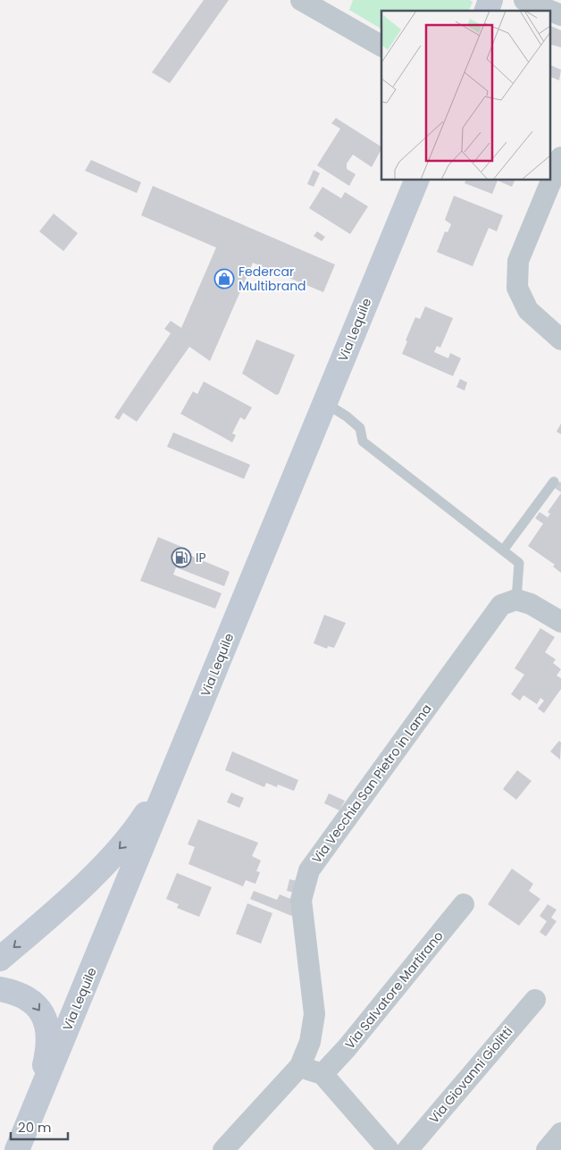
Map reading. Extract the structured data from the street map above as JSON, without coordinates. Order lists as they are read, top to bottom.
{
  "streets": {
    "main road": ["Via Lequile"],
    "street": ["Via Vecchia San Pietro in Lama", "Via Salvatore Martirano", "Via Giovanni Giolitti"]
  },
  "places": {
    "shop": ["Federcar Multibrand"],
    "fuel station": ["IP"]
  },
  "scale_bar": "20 m"
}
